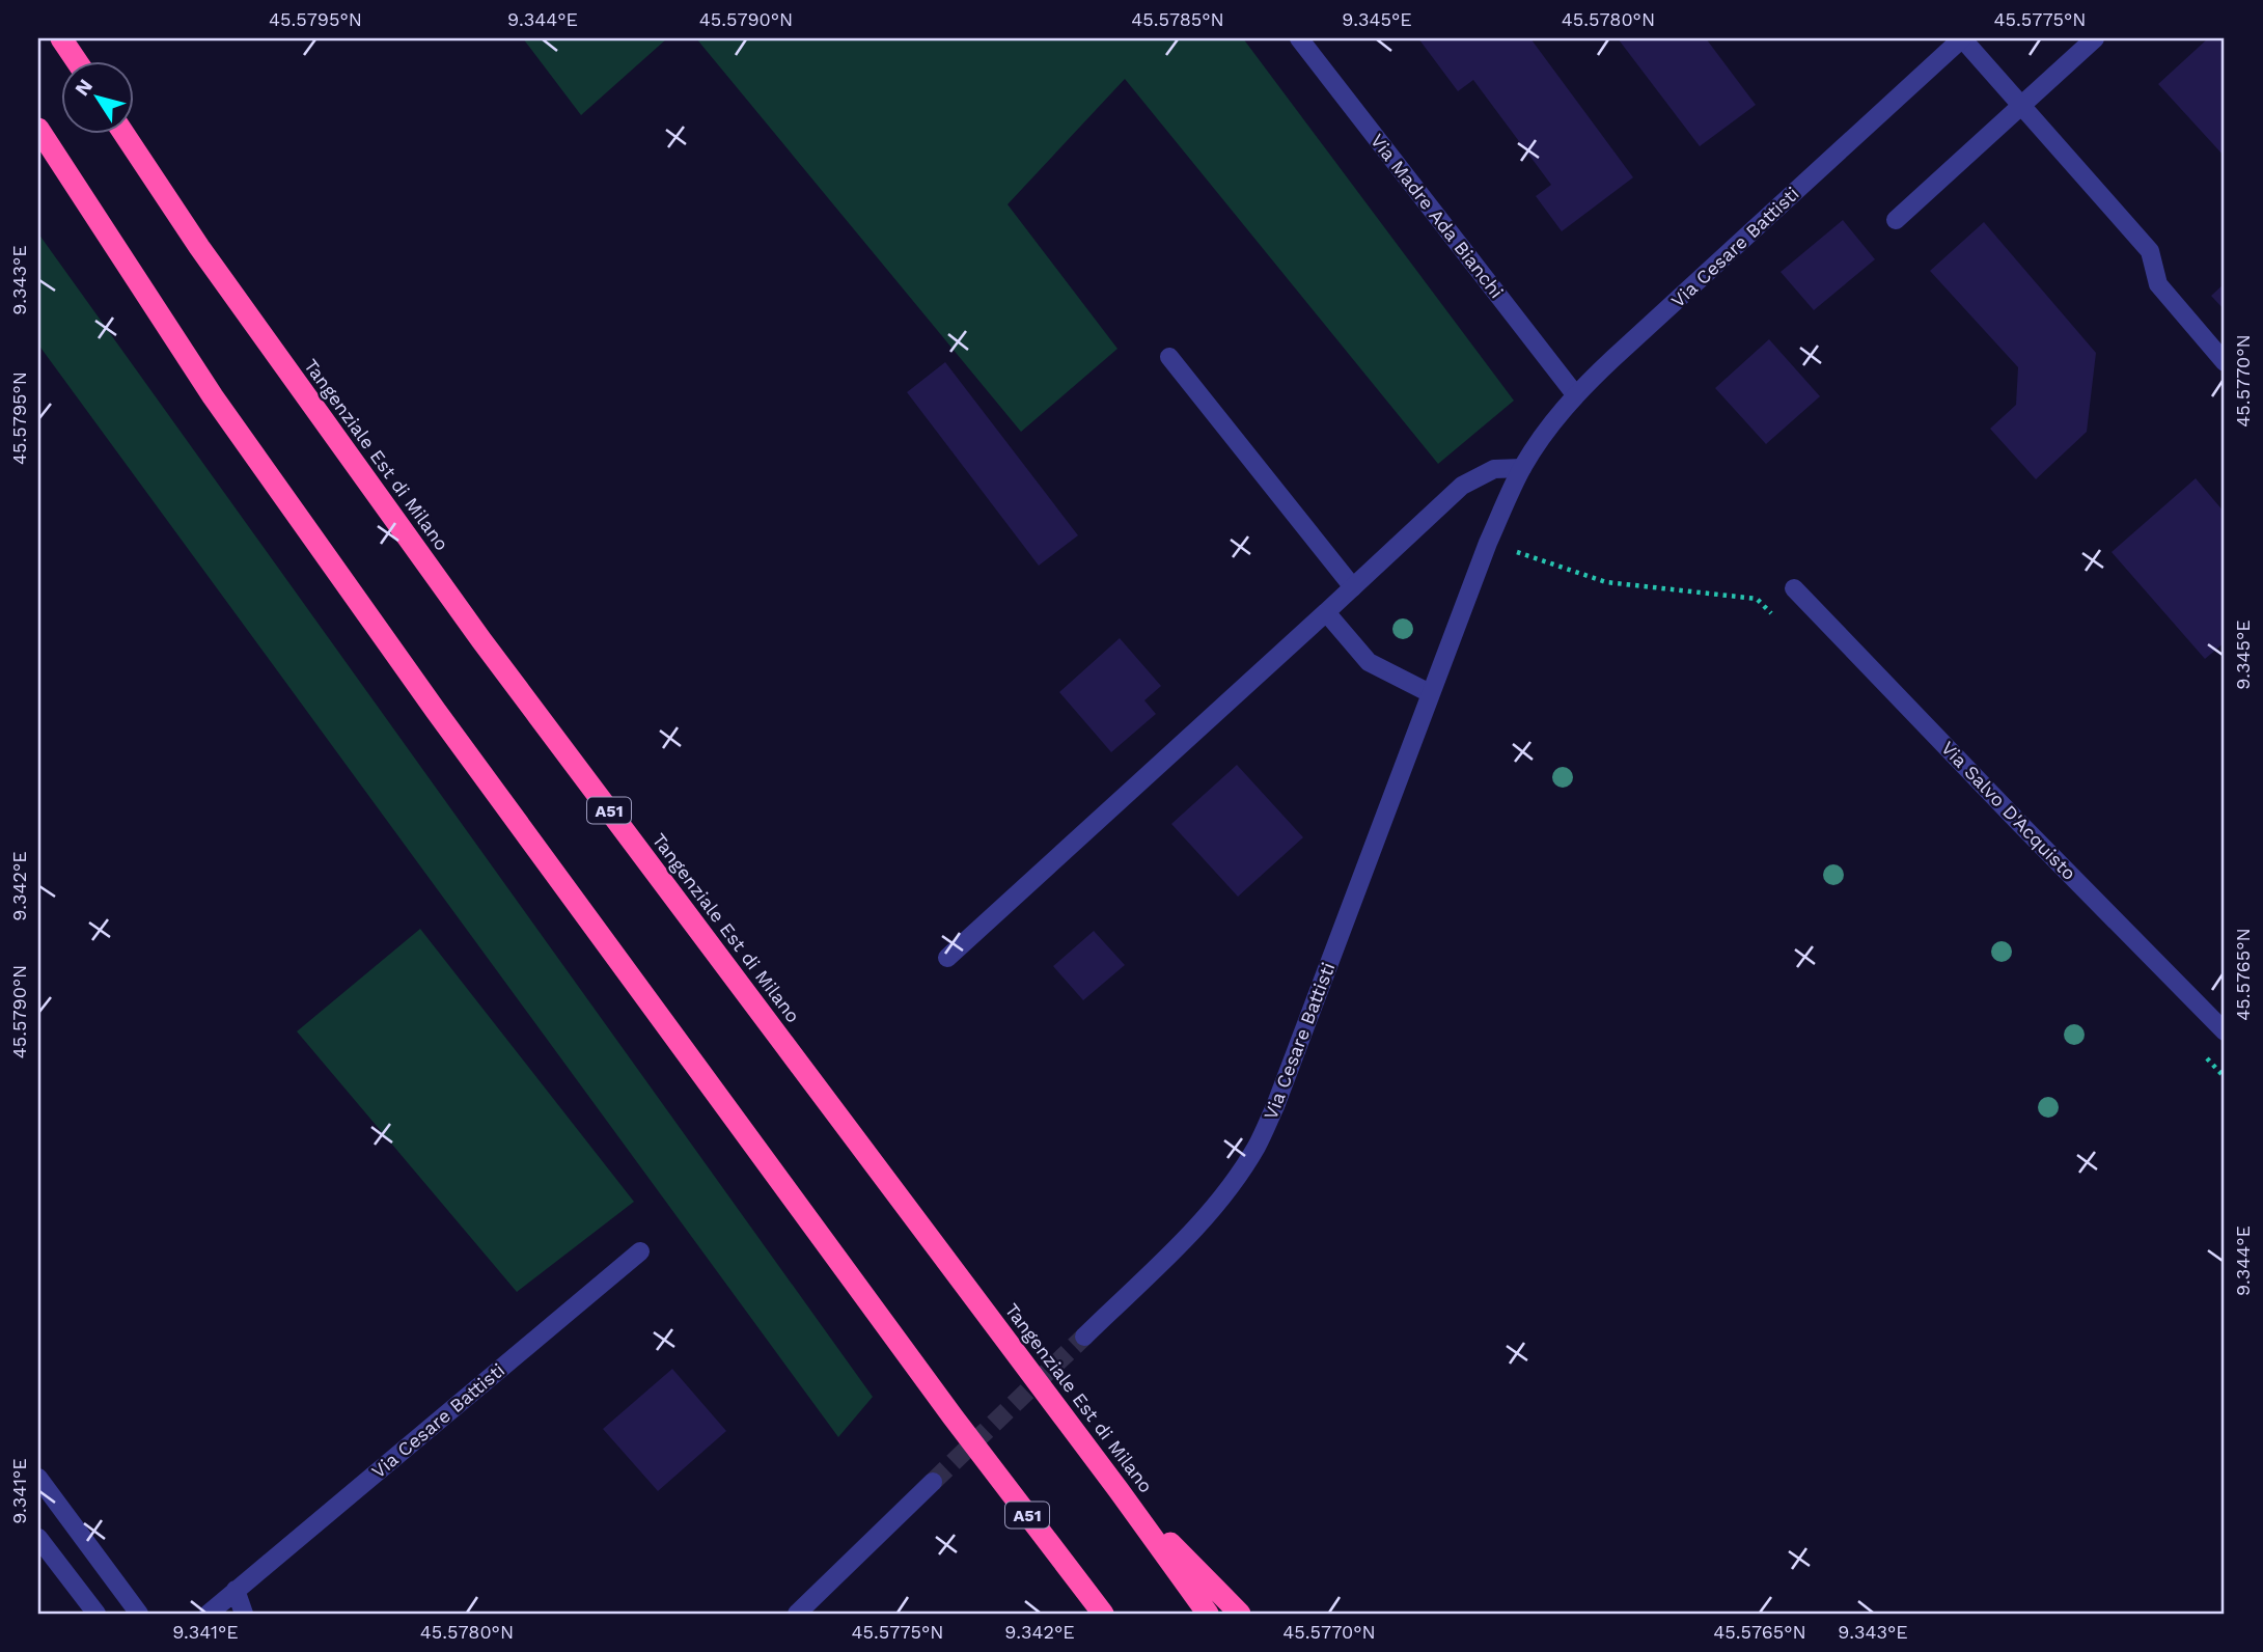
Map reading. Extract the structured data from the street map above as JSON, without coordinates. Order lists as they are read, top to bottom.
{
  "streets": {
    "highway": ["Tangenziale Est di Milano", "A51"],
    "street": ["Via Madre Ada Bianchi", "Via Cesare Battisti", "Via Salvo D'Acquisto"]
  },
  "crossings": [
    ["Via Madre Ada Bianchi", "Via Cesare Battisti"]
  ],
  "north": "top left",
  "coordinates": [
    "45.5795°N",
    "9.344°E",
    "45.5790°N",
    "45.5785°N",
    "9.345°E",
    "45.5780°N",
    "45.5775°N",
    "9.343°E",
    "45.5770°N",
    "9.342°E",
    "45.5765°N",
    "9.341°E"
  ]
}
